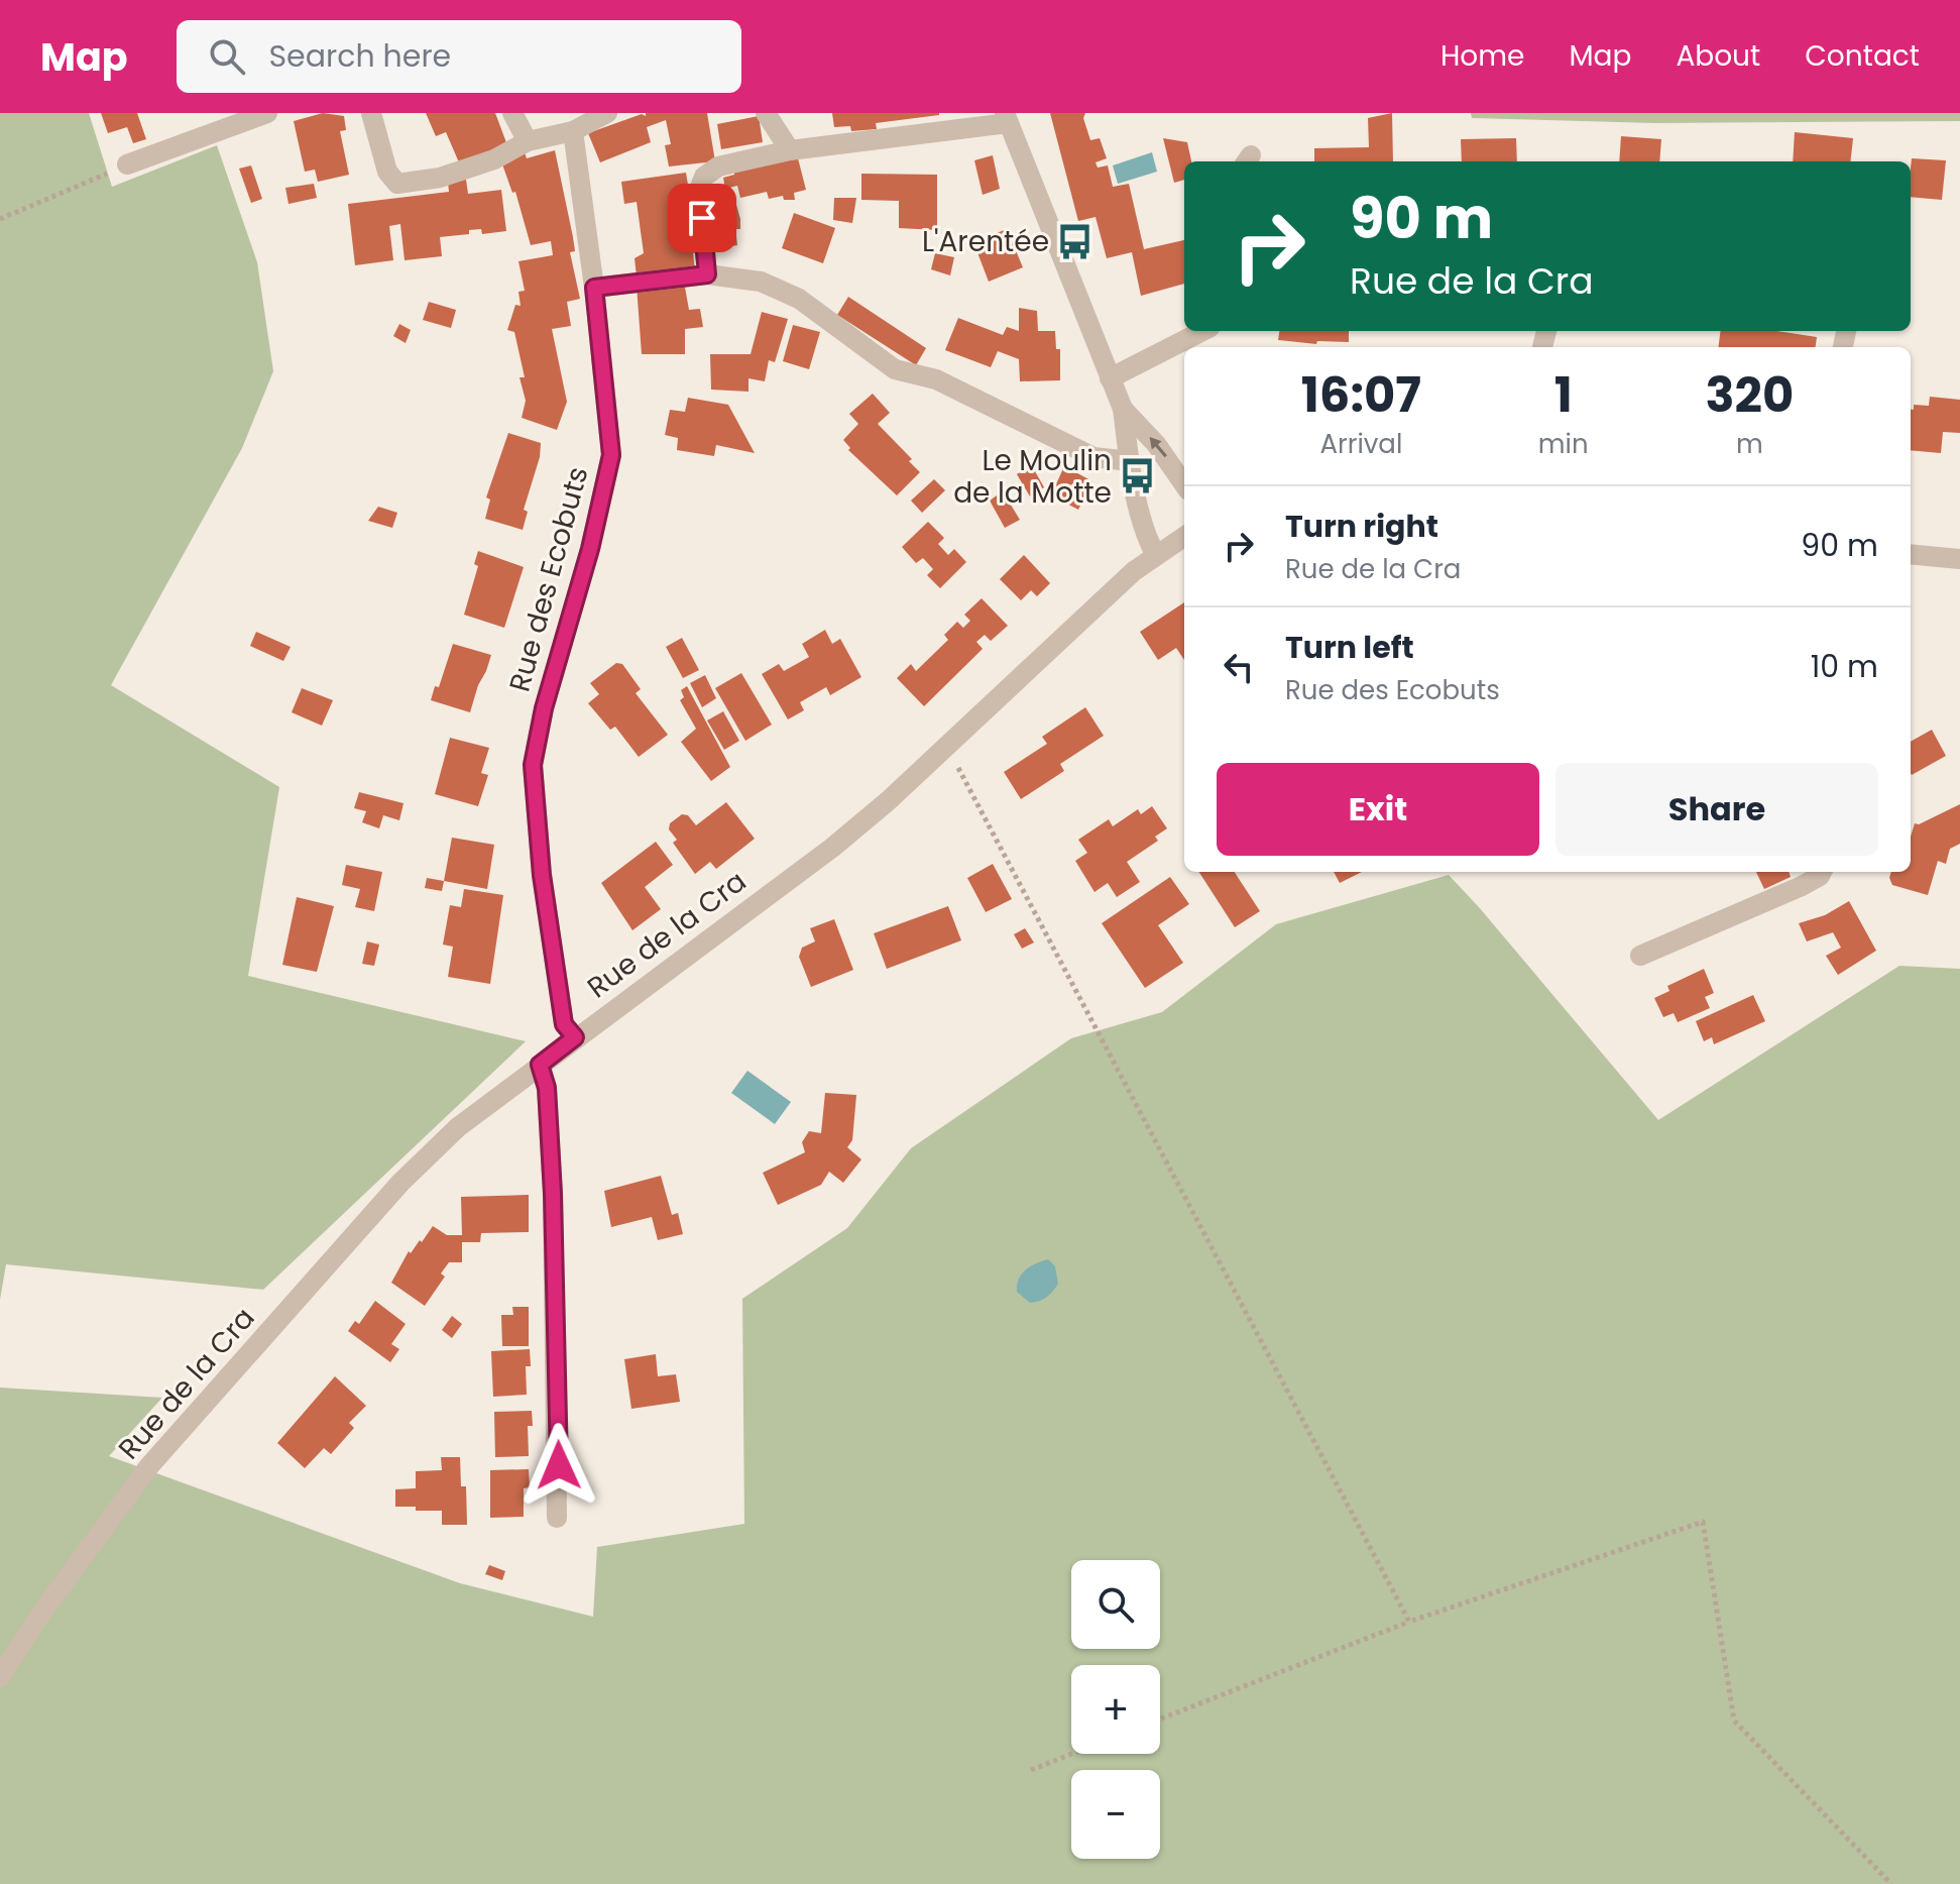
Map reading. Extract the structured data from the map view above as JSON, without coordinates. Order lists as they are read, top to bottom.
{
  "streets": {
    "street": ["Rue des Ecobuts", "Rue de la Cra"]
  },
  "crossings": [
    ["Rue des Ecobuts", "Rue de la Cra"]
  ],
  "places": {
    "bus stop": ["L'Arentée", "Le Moulin de la Motte"]
  },
  "page": {
    "header": "Map",
    "search": "Search here",
    "nav": [
      "Home",
      "Map",
      "About",
      "Contact"
    ],
    "turn": ["90 m", "Rue de la Cra"],
    "eta": [
      "16:07",
      "Arrival",
      "1",
      "min",
      "320",
      "m"
    ],
    "list": [
      {
        "name": "Turn right",
        "note": "Rue de la Cra",
        "value": "90 m"
      },
      {
        "name": "Turn left",
        "note": "Rue des Ecobuts",
        "value": "10 m"
      }
    ],
    "buttons": ["Exit", "Share"],
    "map_buttons": ["+", "−"]
  }
}
